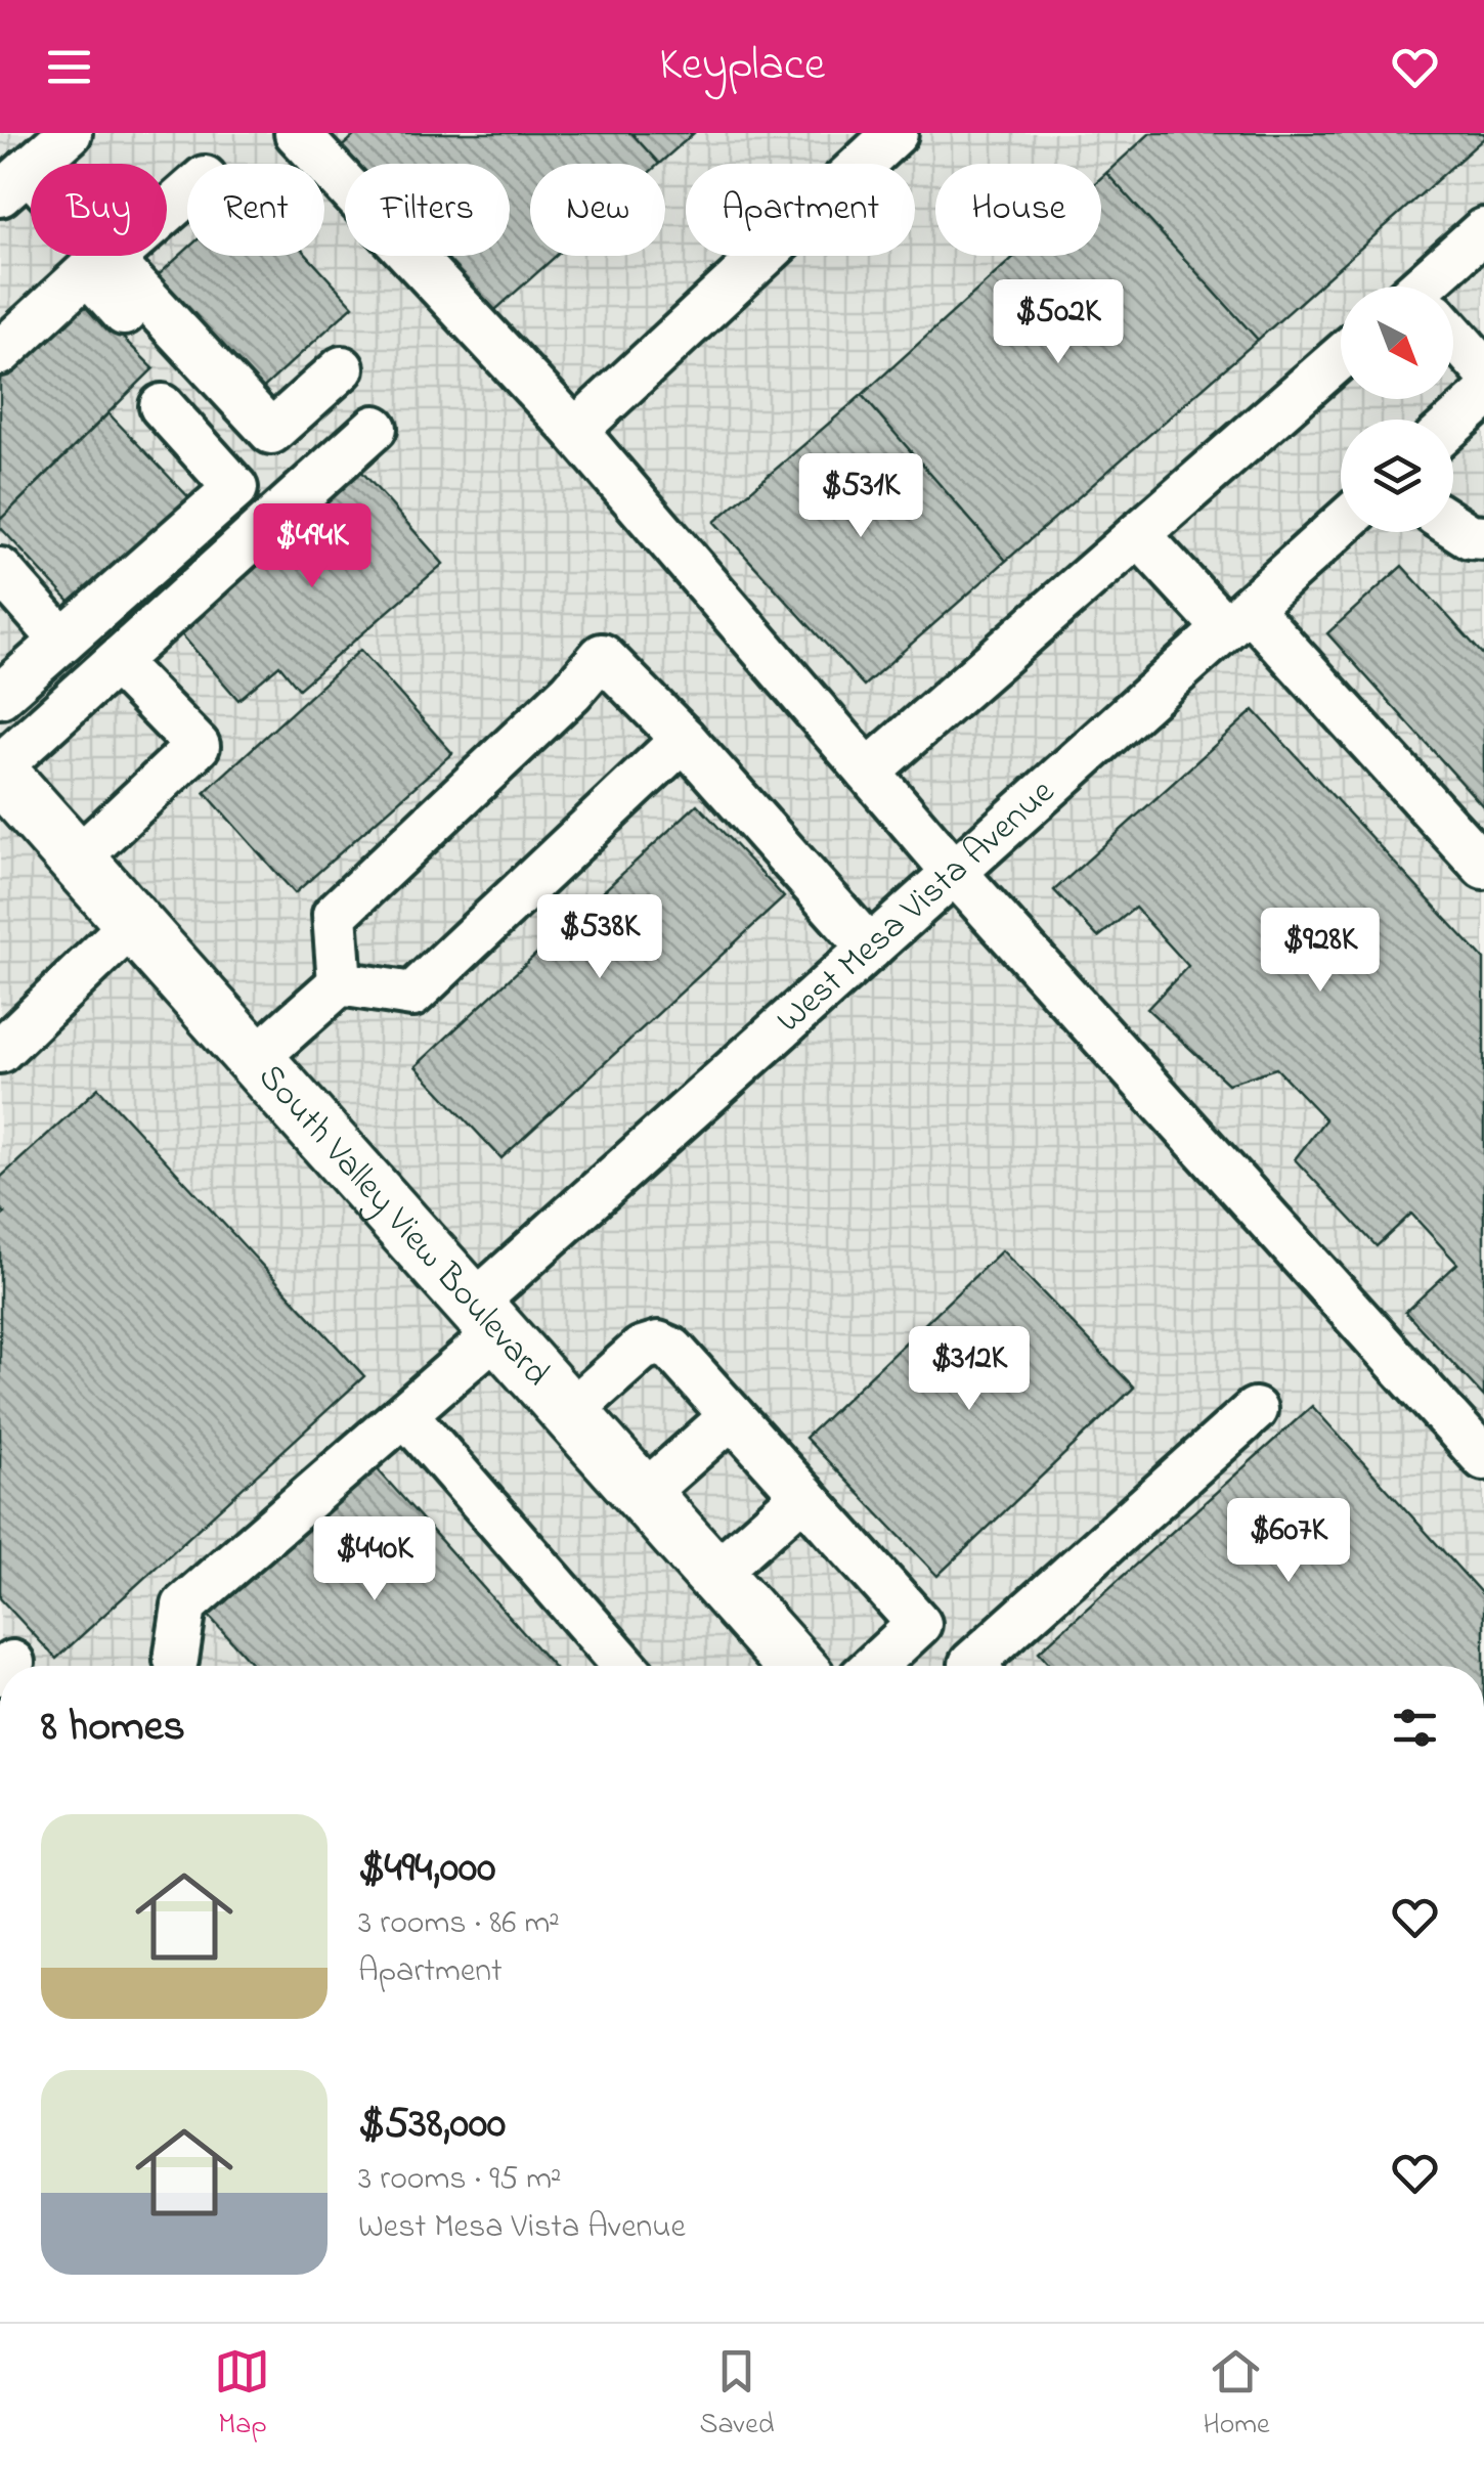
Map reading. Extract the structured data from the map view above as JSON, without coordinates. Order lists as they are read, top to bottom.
{
  "streets": {
    "main road": ["South Valley View Boulevard"],
    "street": ["West Mesa Vista Avenue"]
  },
  "crossings": [
    ["West Mesa Vista Avenue", "South Valley View Boulevard"]
  ],
  "north": "bottom right",
  "page": {
    "header": "Keyplace",
    "chip": [
      "Buy",
      "Rent",
      "Filters",
      "New",
      "Apartment",
      "House"
    ],
    "price": [
      "$502K",
      "$531K",
      "$494K",
      "$538K",
      "$928K",
      "$312K",
      "$607K",
      "$440K"
    ],
    "heading": "8 homes",
    "list": [
      {
        "name": "$494,000",
        "note": "3 rooms · 86 m² · Apartment"
      },
      {
        "name": "$538,000",
        "note": "3 rooms · 95 m² · West Mesa Vista Avenue"
      }
    ],
    "tabs": ["Map", "Saved", "Home"]
  }
}
